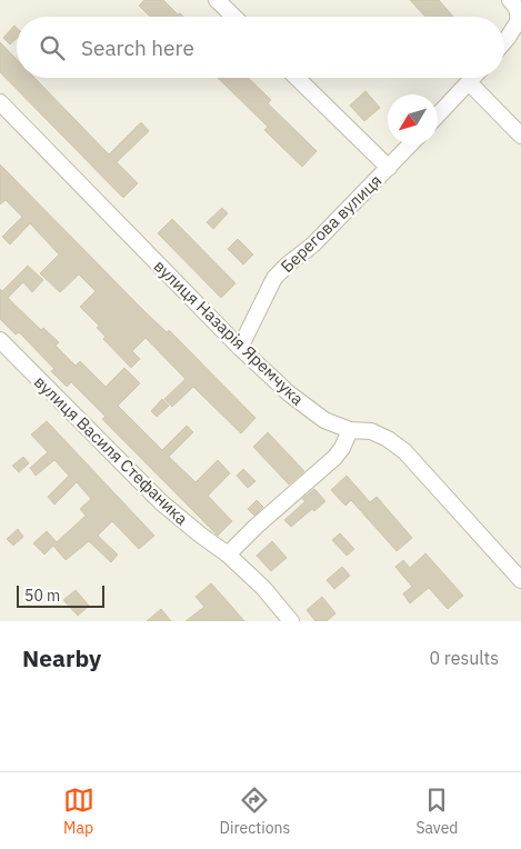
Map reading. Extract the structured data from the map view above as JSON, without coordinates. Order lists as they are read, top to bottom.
{
  "streets": {
    "street": ["Берегова вулиця", "вулиця Назарія Яремчука", "вулиця Василя Стефаника"]
  },
  "crossings": [
    ["Берегова вулиця", "вулиця Назарія Яремчука"]
  ],
  "scale_bar": "50 m",
  "north": "bottom left",
  "page": {
    "search": "Search here",
    "scale": "50 m",
    "heading": ["Nearby", "0 results"],
    "nav": ["Map", "Directions", "Saved"]
  }
}
